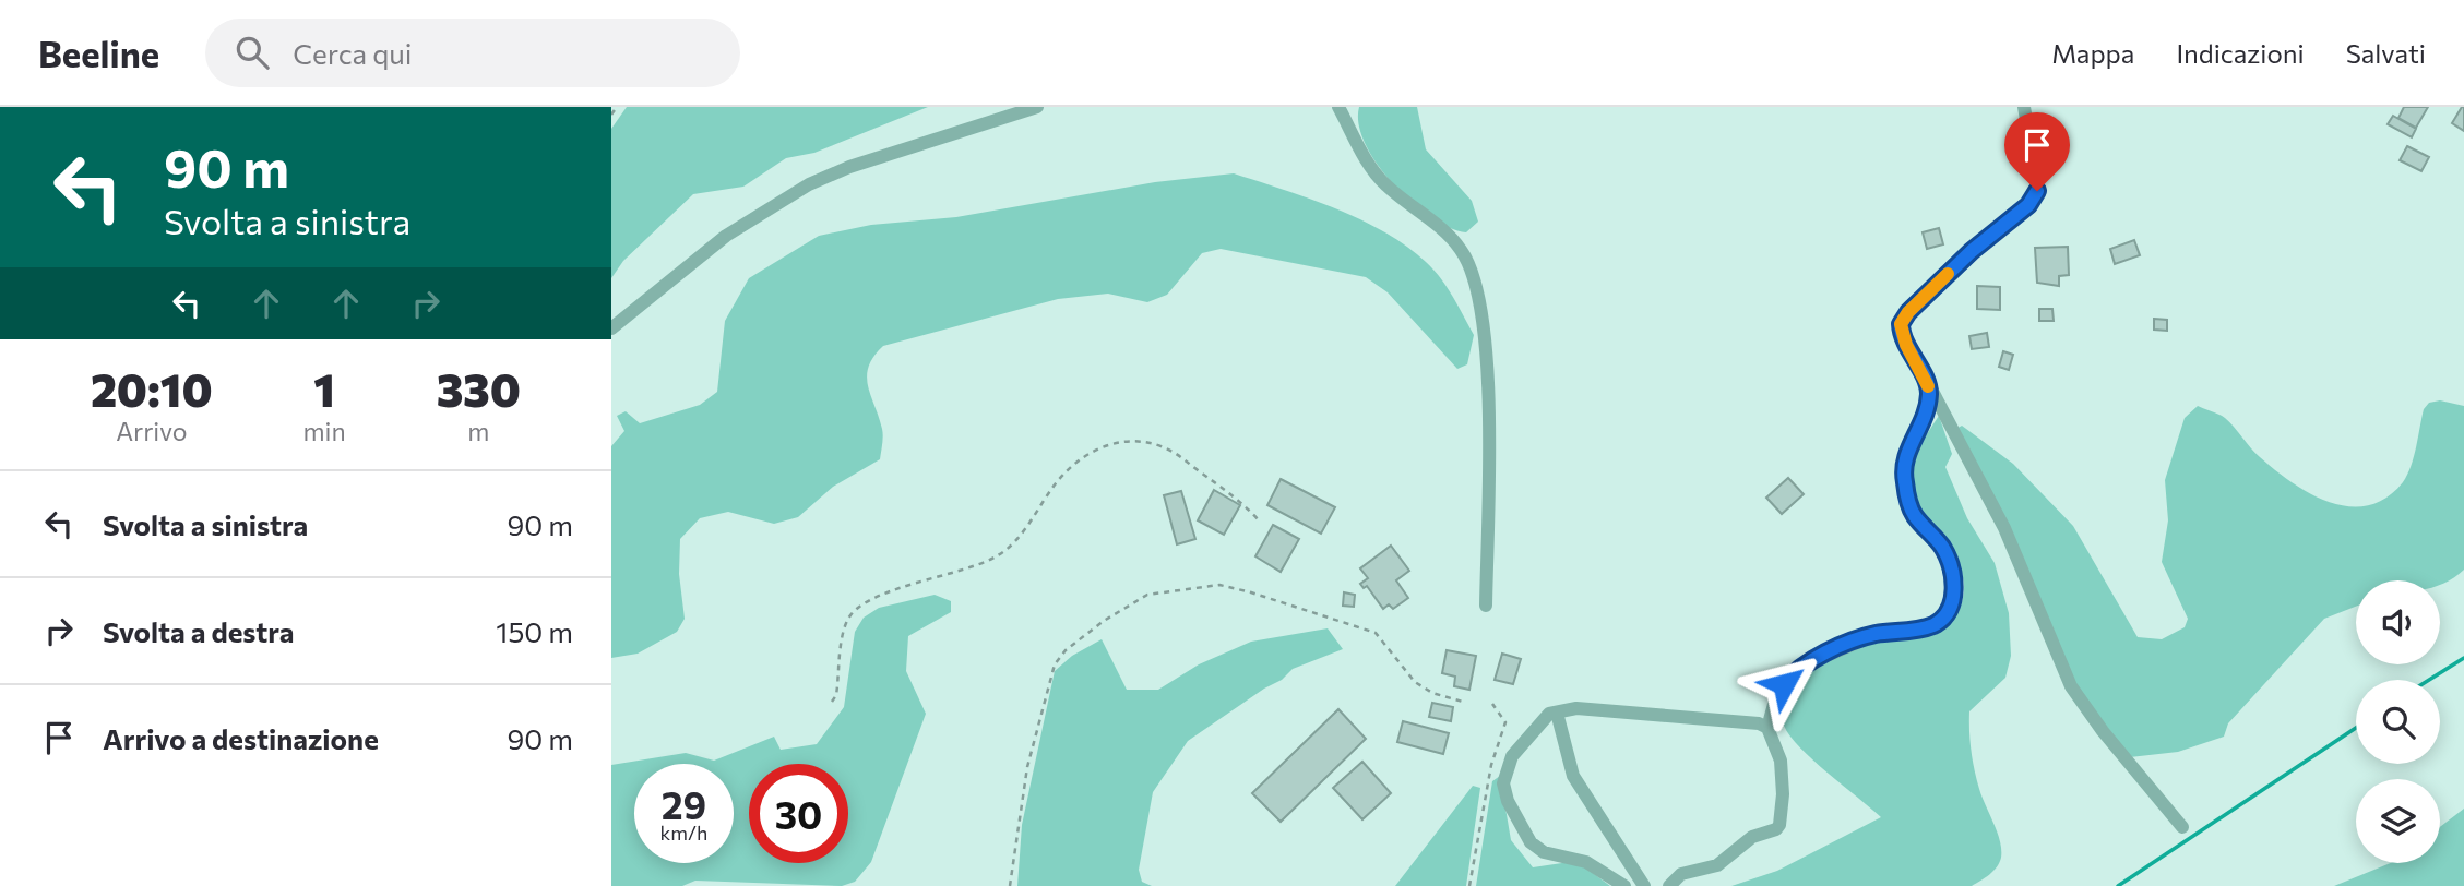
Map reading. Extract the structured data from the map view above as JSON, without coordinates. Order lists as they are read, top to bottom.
{
  "page": {
    "header": "Beeline",
    "search": "Cerca qui",
    "nav": ["Mappa", "Indicazioni", "Salvati"],
    "turn": ["90 m", "Svolta a sinistra"],
    "eta": [
      "20:10",
      "Arrivo",
      "1",
      "min",
      "330",
      "m"
    ],
    "list": [
      {
        "name": "Svolta a sinistra",
        "value": "90 m"
      },
      {
        "name": "Svolta a destra",
        "value": "150 m"
      },
      {
        "name": "Arrivo a destinazione",
        "value": "90 m"
      }
    ],
    "speed": "29 km/h",
    "limit": "30"
  }
}
